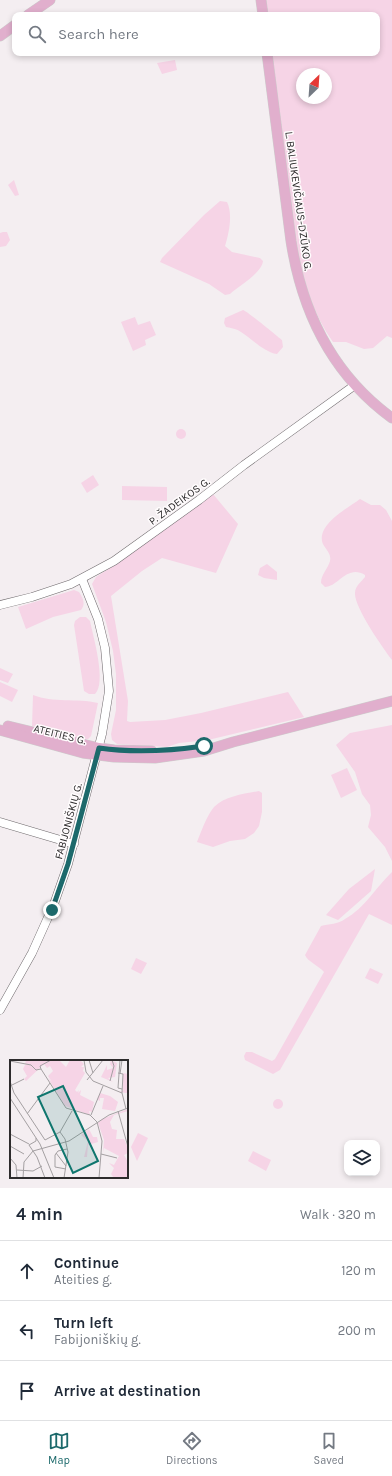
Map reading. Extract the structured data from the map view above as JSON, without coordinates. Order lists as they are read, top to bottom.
{
  "streets": {
    "main road": ["L. BALIUKEVIČIAUS-DZŪKO G.", "ATEITIES G."],
    "street": ["P. ŽADEIKOS G.", "FABIJONIŠKIŲ G."]
  },
  "crossings": [
    ["L. BALIUKEVIČIAUS-DZŪKO G.", "P. ŽADEIKOS G."],
    ["P. ŽADEIKOS G.", "FABIJONIŠKIŲ G."],
    ["ATEITIES G.", "FABIJONIŠKIŲ G."]
  ],
  "north": "top right",
  "page": {
    "search": "Search here",
    "heading": ["4 min", "Walk · 320 m"],
    "list": [
      ["Continue", "Ateities g.", "120 m"],
      ["Turn left", "Fabijoniškių g.", "200 m"],
      "Arrive at destination"
    ],
    "nav": ["Map", "Directions", "Saved"]
  }
}
